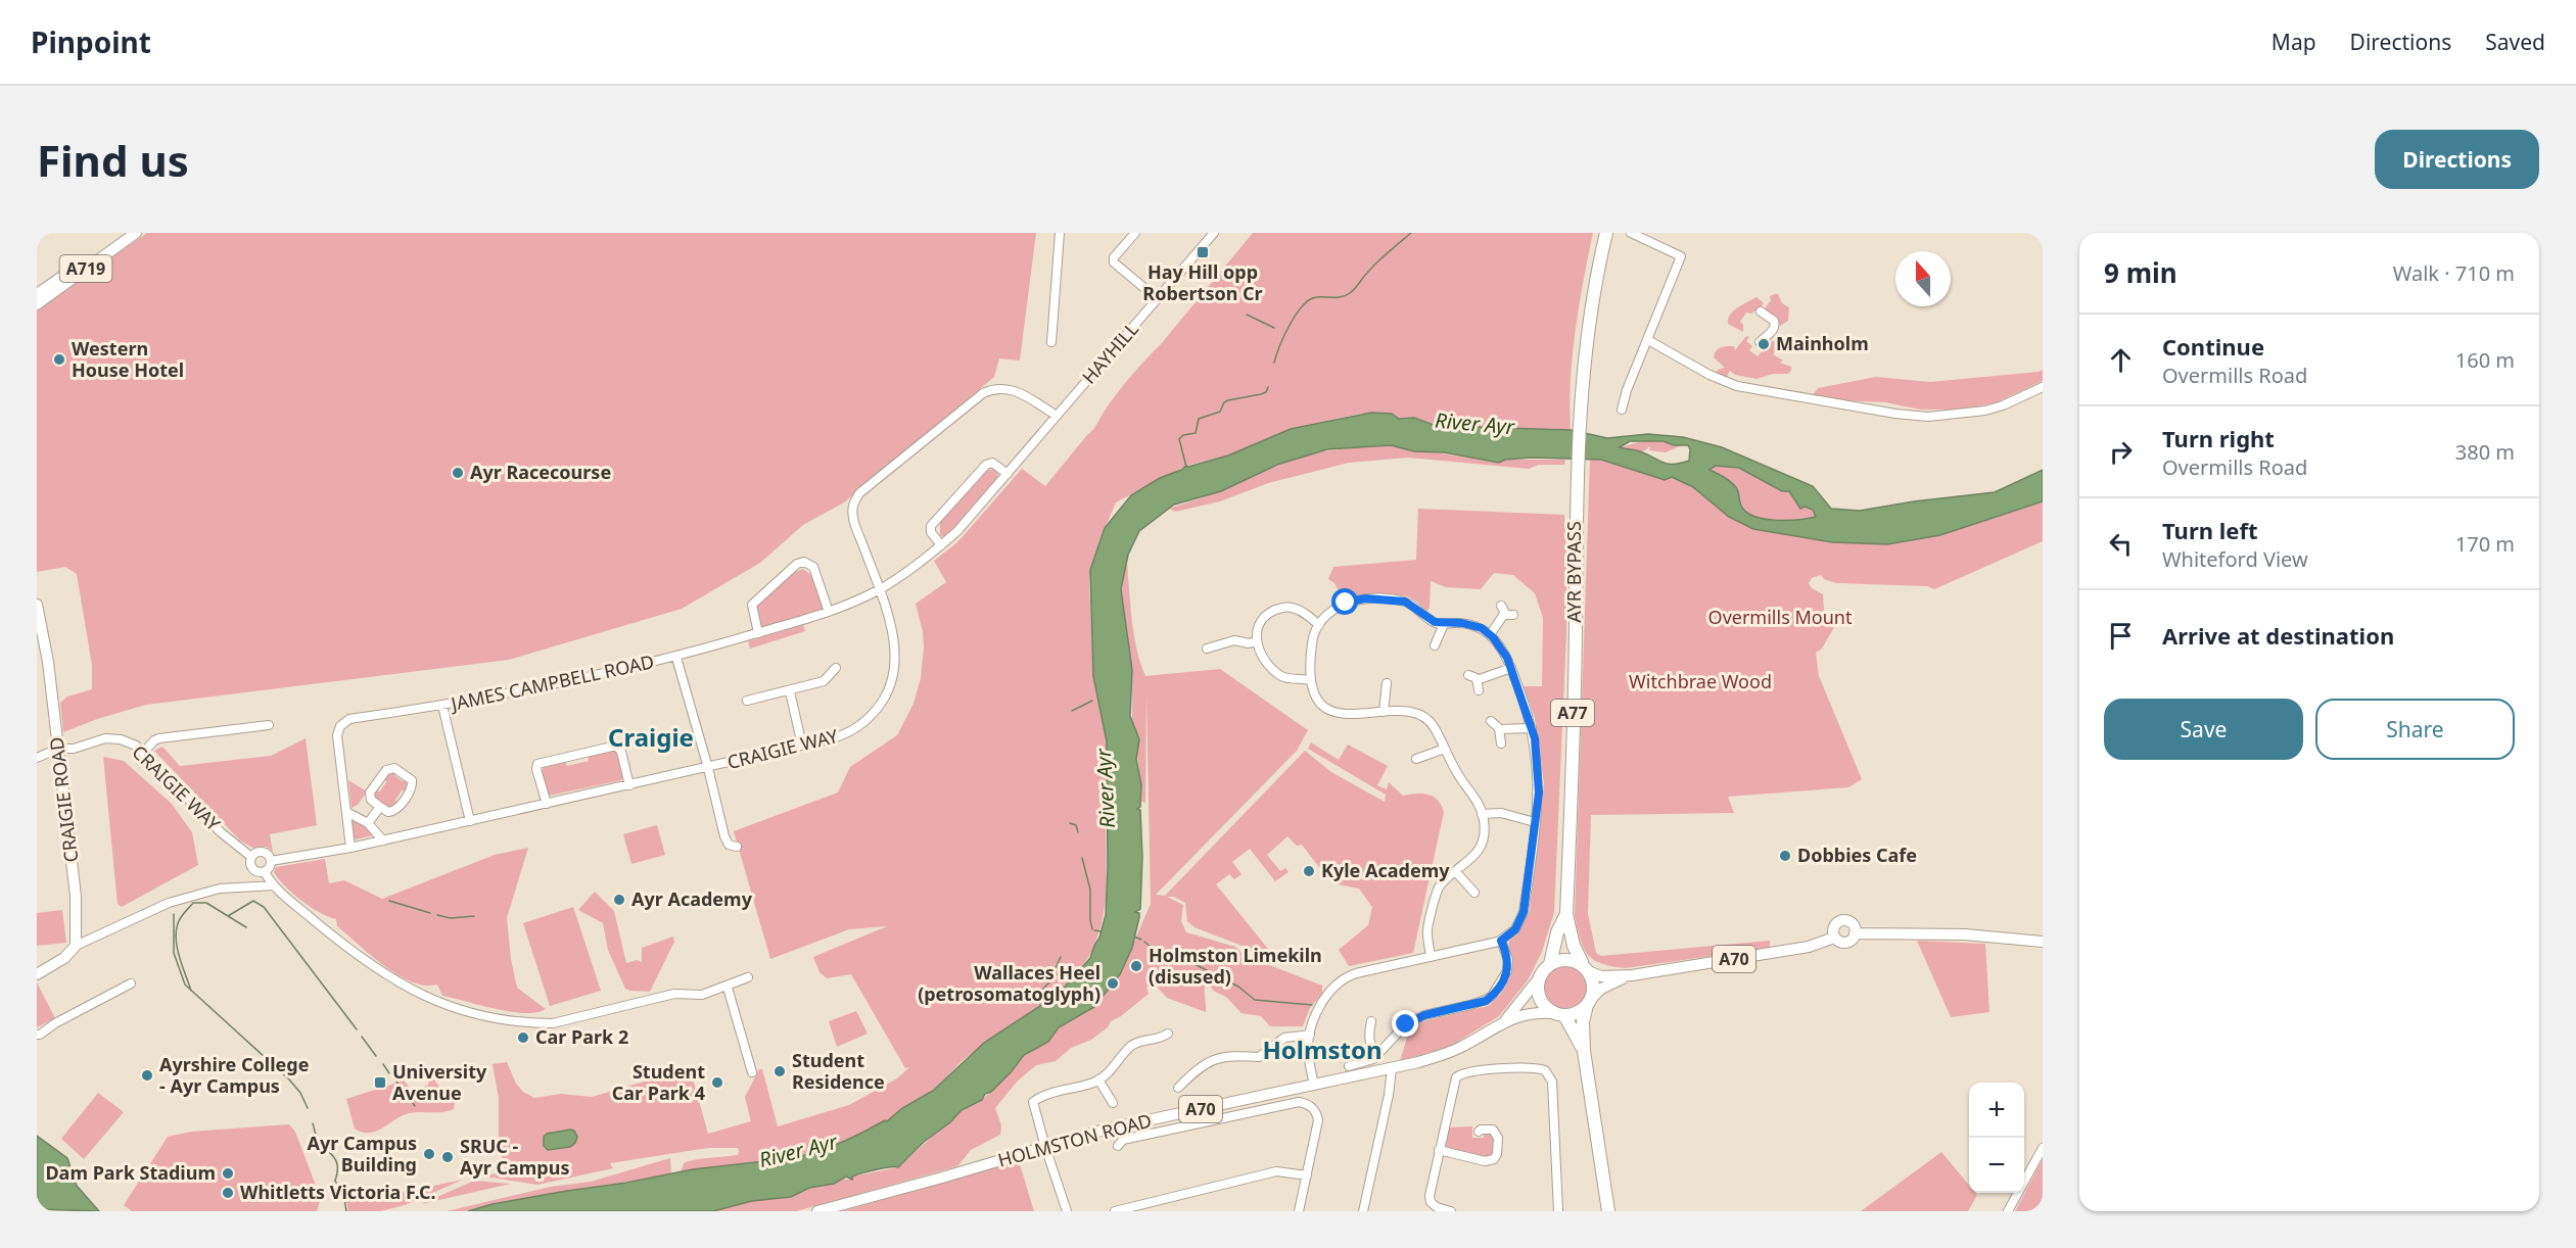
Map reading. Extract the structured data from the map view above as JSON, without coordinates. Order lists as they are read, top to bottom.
{
  "streets": {
    "highway": ["AYR BYPASS", "A77"],
    "main road": [
      "A719",
      "CRAIGIE ROAD",
      "A70",
      "HOLMSTON ROAD"
    ],
    "street": ["HAYHILL", "JAMES CAMPBELL ROAD", "CRAIGIE WAY"]
  },
  "crossings": [
    ["HAYHILL", "JAMES CAMPBELL ROAD"],
    ["HAYHILL", "CRAIGIE WAY"],
    ["AYR BYPASS", "A77"],
    ["AYR BYPASS", "A70"],
    ["JAMES CAMPBELL ROAD", "CRAIGIE WAY"],
    ["A77", "A70"],
    ["CRAIGIE WAY", "CRAIGIE ROAD"],
    ["A70", "HOLMSTON ROAD"]
  ],
  "districts": ["Craigie", "Holmston"],
  "water": ["River Ayr"],
  "parks": ["Overmills Mount", "Witchbrae Wood"],
  "places": {
    "transit": ["Hay Hill opp Robertson Cr", "University Avenue"],
    "other": [
      "Mainholm",
      "Western House Hotel",
      "Ayr Racecourse",
      "Dobbies Cafe",
      "Kyle Academy",
      "Ayr Academy",
      "Holmston Limekiln (disused)",
      "Wallaces Heel (petrosomatoglyph)",
      "Car Park 2",
      "Student Residence",
      "Ayrshire College - Ayr Campus",
      "Student Car Park 4",
      "Ayr Campus Building",
      "SRUC - Ayr Campus",
      "Dam Park Stadium",
      "Whitletts Victoria F.C."
    ]
  },
  "north": "top",
  "page": {
    "header": "Pinpoint",
    "nav": ["Map", "Directions", "Saved"],
    "buttons": [
      "Directions",
      ["Save", "Share"]
    ],
    "title": "Find us",
    "heading": ["9 min", "Walk · 710 m"],
    "list": [
      ["Continue", "Overmills Road", "160 m"],
      ["Turn right", "Overmills Road", "380 m"],
      ["Turn left", "Whiteford View", "170 m"],
      "Arrive at destination"
    ],
    "map_buttons": ["+", "−"]
  }
}
